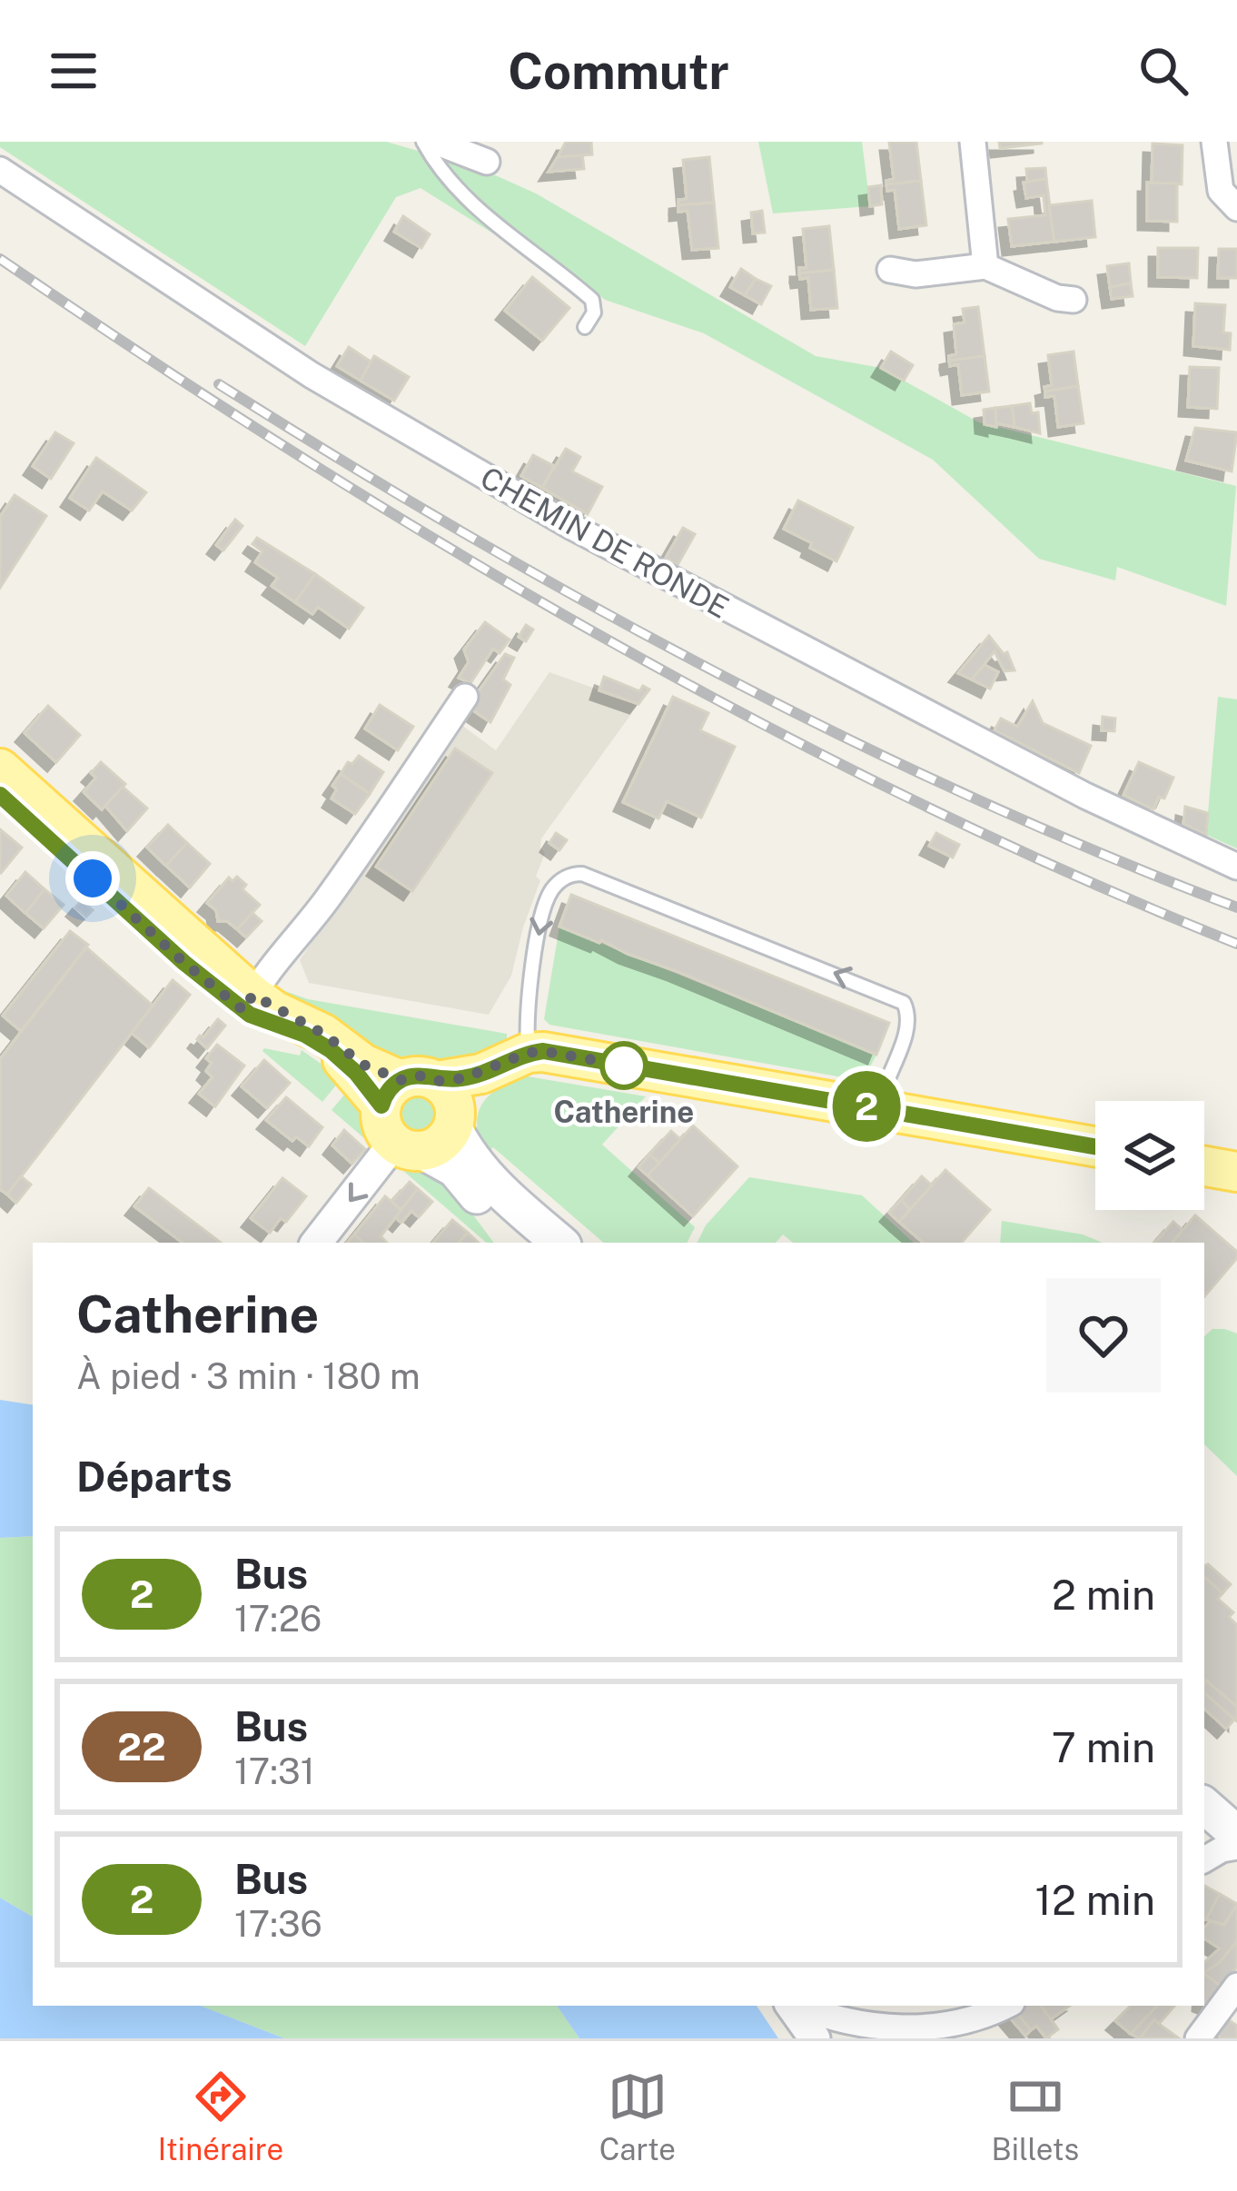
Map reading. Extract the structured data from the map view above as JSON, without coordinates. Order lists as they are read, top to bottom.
{
  "streets": {
    "street": ["CHEMIN DE RONDE"]
  },
  "places": ["Catherine"],
  "lines": ["bus line 2"],
  "page": {
    "header": "Commutr",
    "on_map": "2",
    "heading": [
      ["Catherine", "À pied · 3 min · 180 m"],
      "Départs"
    ],
    "list": [
      {
        "mark": "2",
        "name": "Bus",
        "note": "17:26",
        "value": "2 min"
      },
      {
        "mark": "22",
        "name": "Bus",
        "note": "17:31",
        "value": "7 min"
      },
      {
        "mark": "2",
        "name": "Bus",
        "note": "17:36",
        "value": "12 min"
      }
    ],
    "tabs": ["Itinéraire", "Carte", "Billets"]
  }
}
